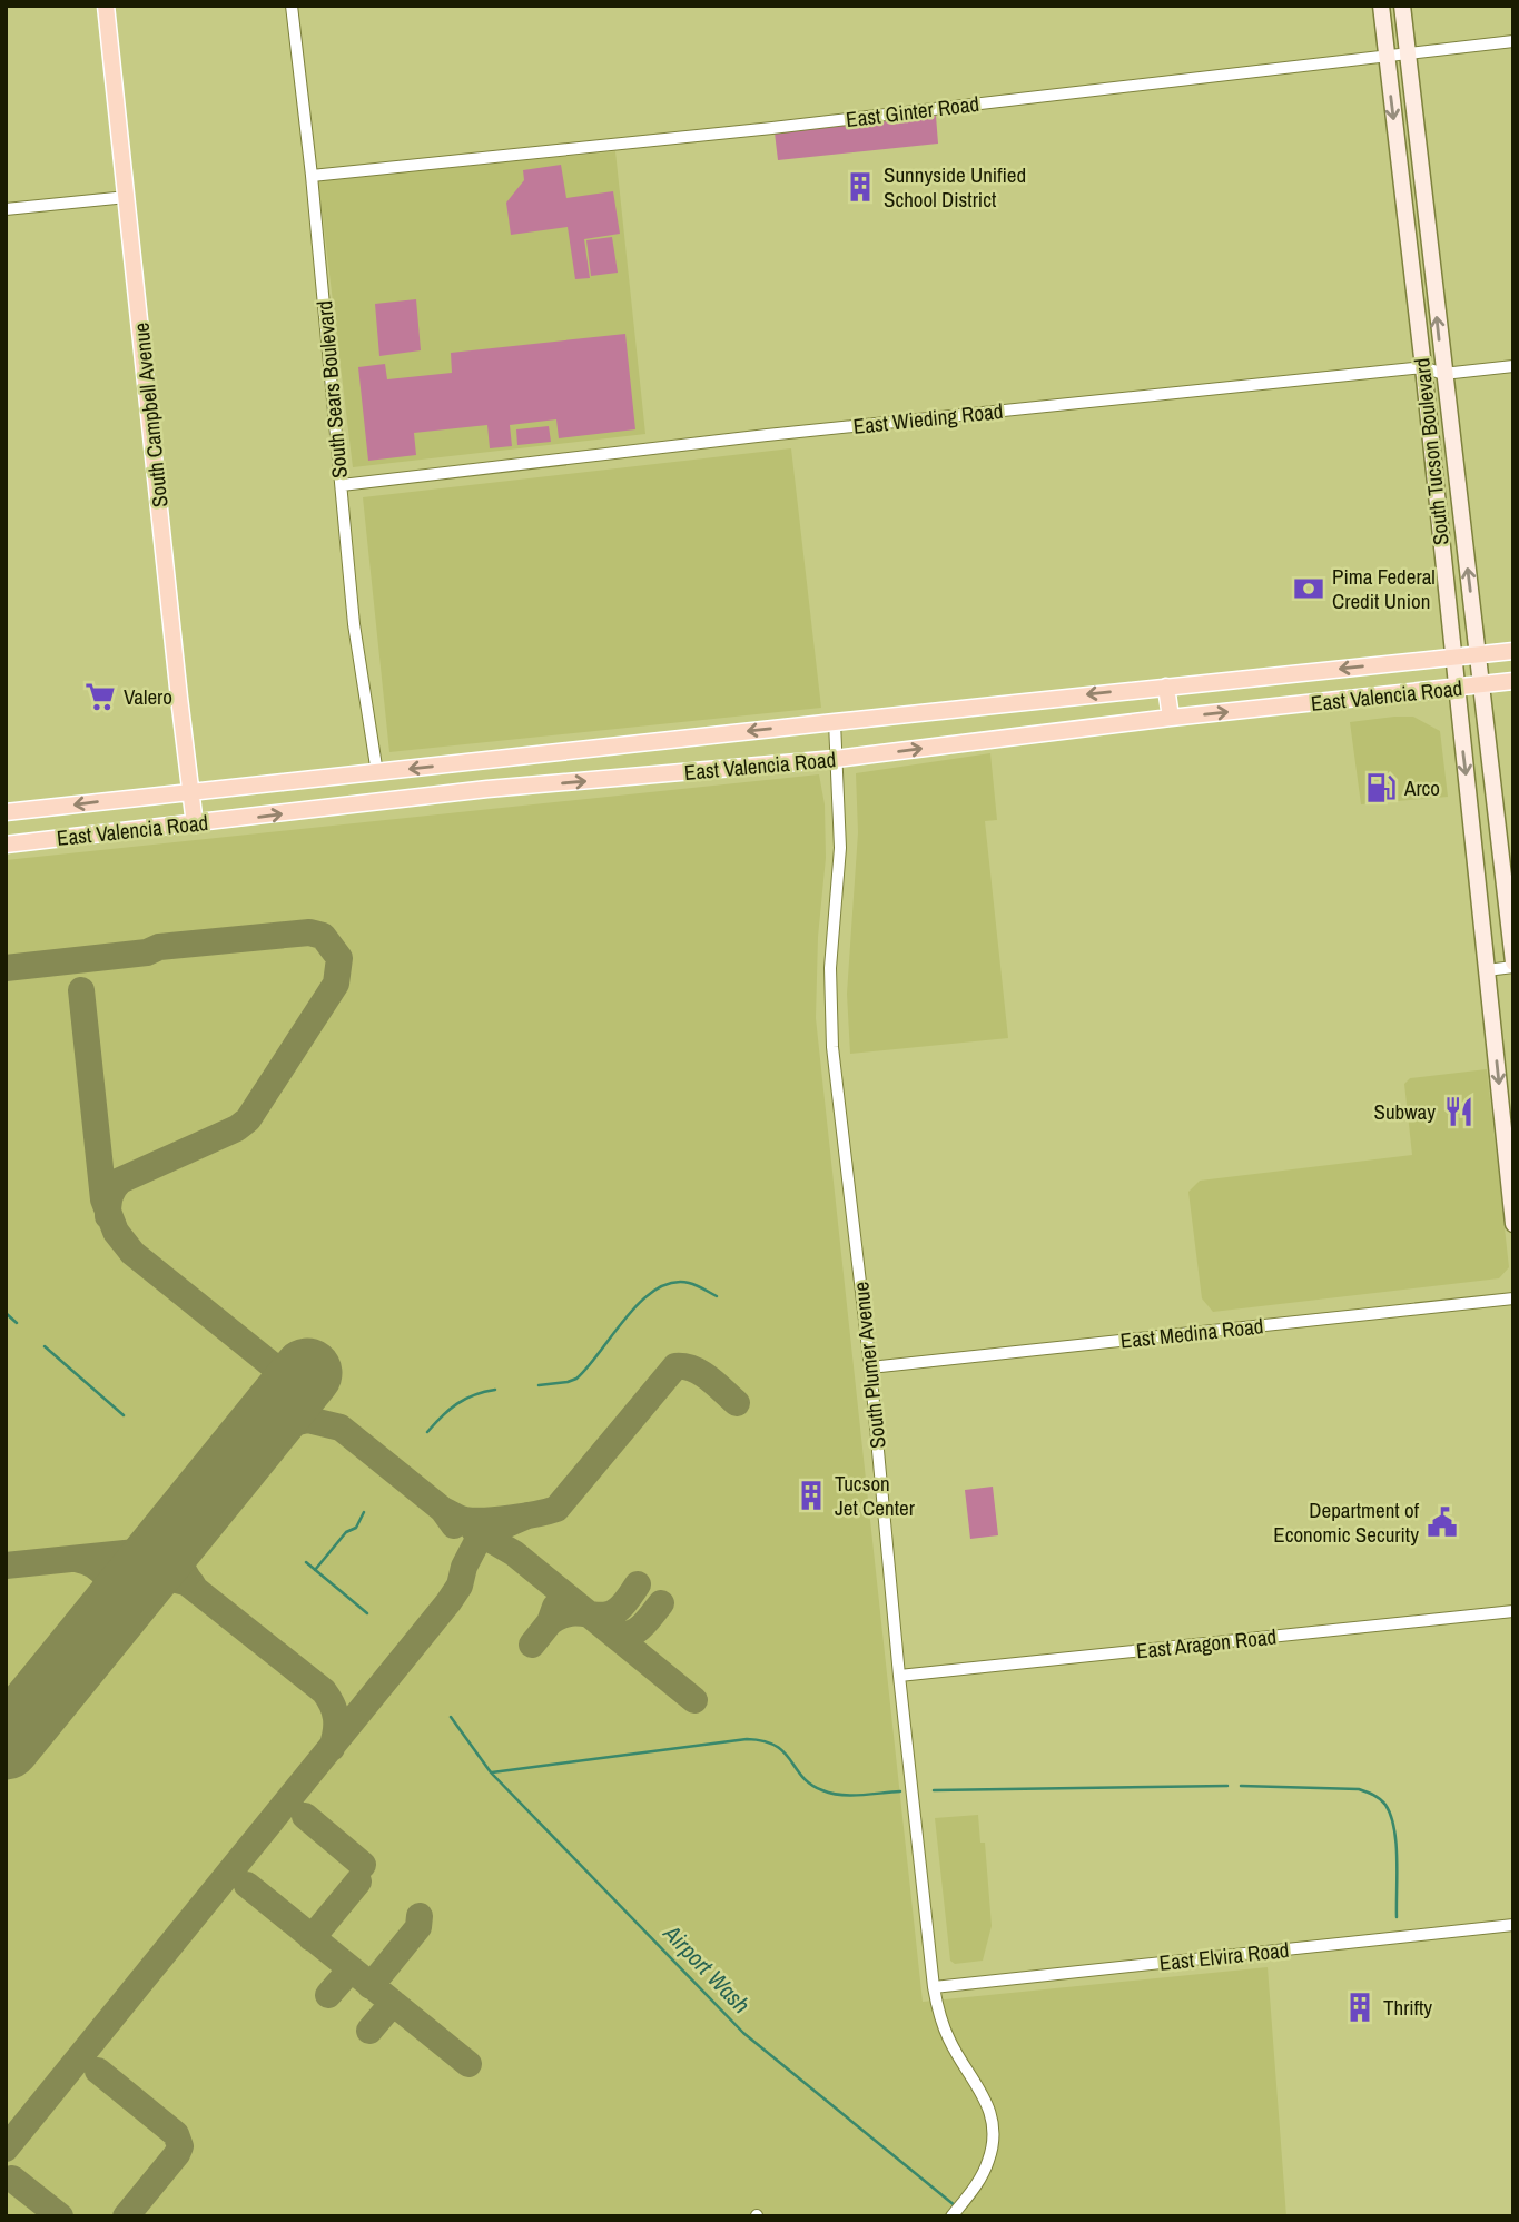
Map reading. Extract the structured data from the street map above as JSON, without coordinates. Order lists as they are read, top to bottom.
{
  "streets": {
    "main road": ["South Campbell Avenue", "South Tucson Boulevard", "East Valencia Road"],
    "street": [
      "East Ginter Road",
      "South Sears Boulevard",
      "East Wieding Road",
      "East Medina Road",
      "South Plumer Avenue",
      "East Aragon Road",
      "East Elvira Road"
    ]
  },
  "crossings": [
    ["East Ginter Road", "South Sears Boulevard"],
    ["East Ginter Road", "South Tucson Boulevard"],
    ["South Sears Boulevard", "East Wieding Road"],
    ["South Sears Boulevard", "East Valencia Road"],
    ["South Campbell Avenue", "East Valencia Road"],
    ["East Wieding Road", "South Tucson Boulevard"],
    ["South Tucson Boulevard", "East Valencia Road"],
    ["East Valencia Road", "South Plumer Avenue"],
    ["East Medina Road", "South Plumer Avenue"],
    ["South Plumer Avenue", "East Aragon Road"],
    ["South Plumer Avenue", "East Elvira Road"]
  ],
  "water": ["Airport Wash"],
  "places": {
    "building": ["Sunnyside Unified School District", "Tucson Jet Center", "Thrifty"],
    "bank": ["Pima Federal Credit Union"],
    "supermarket": ["Valero"],
    "fuel station": ["Arco"],
    "restaurant": ["Subway"],
    "public building": ["Department of Economic Security"]
  }
}
